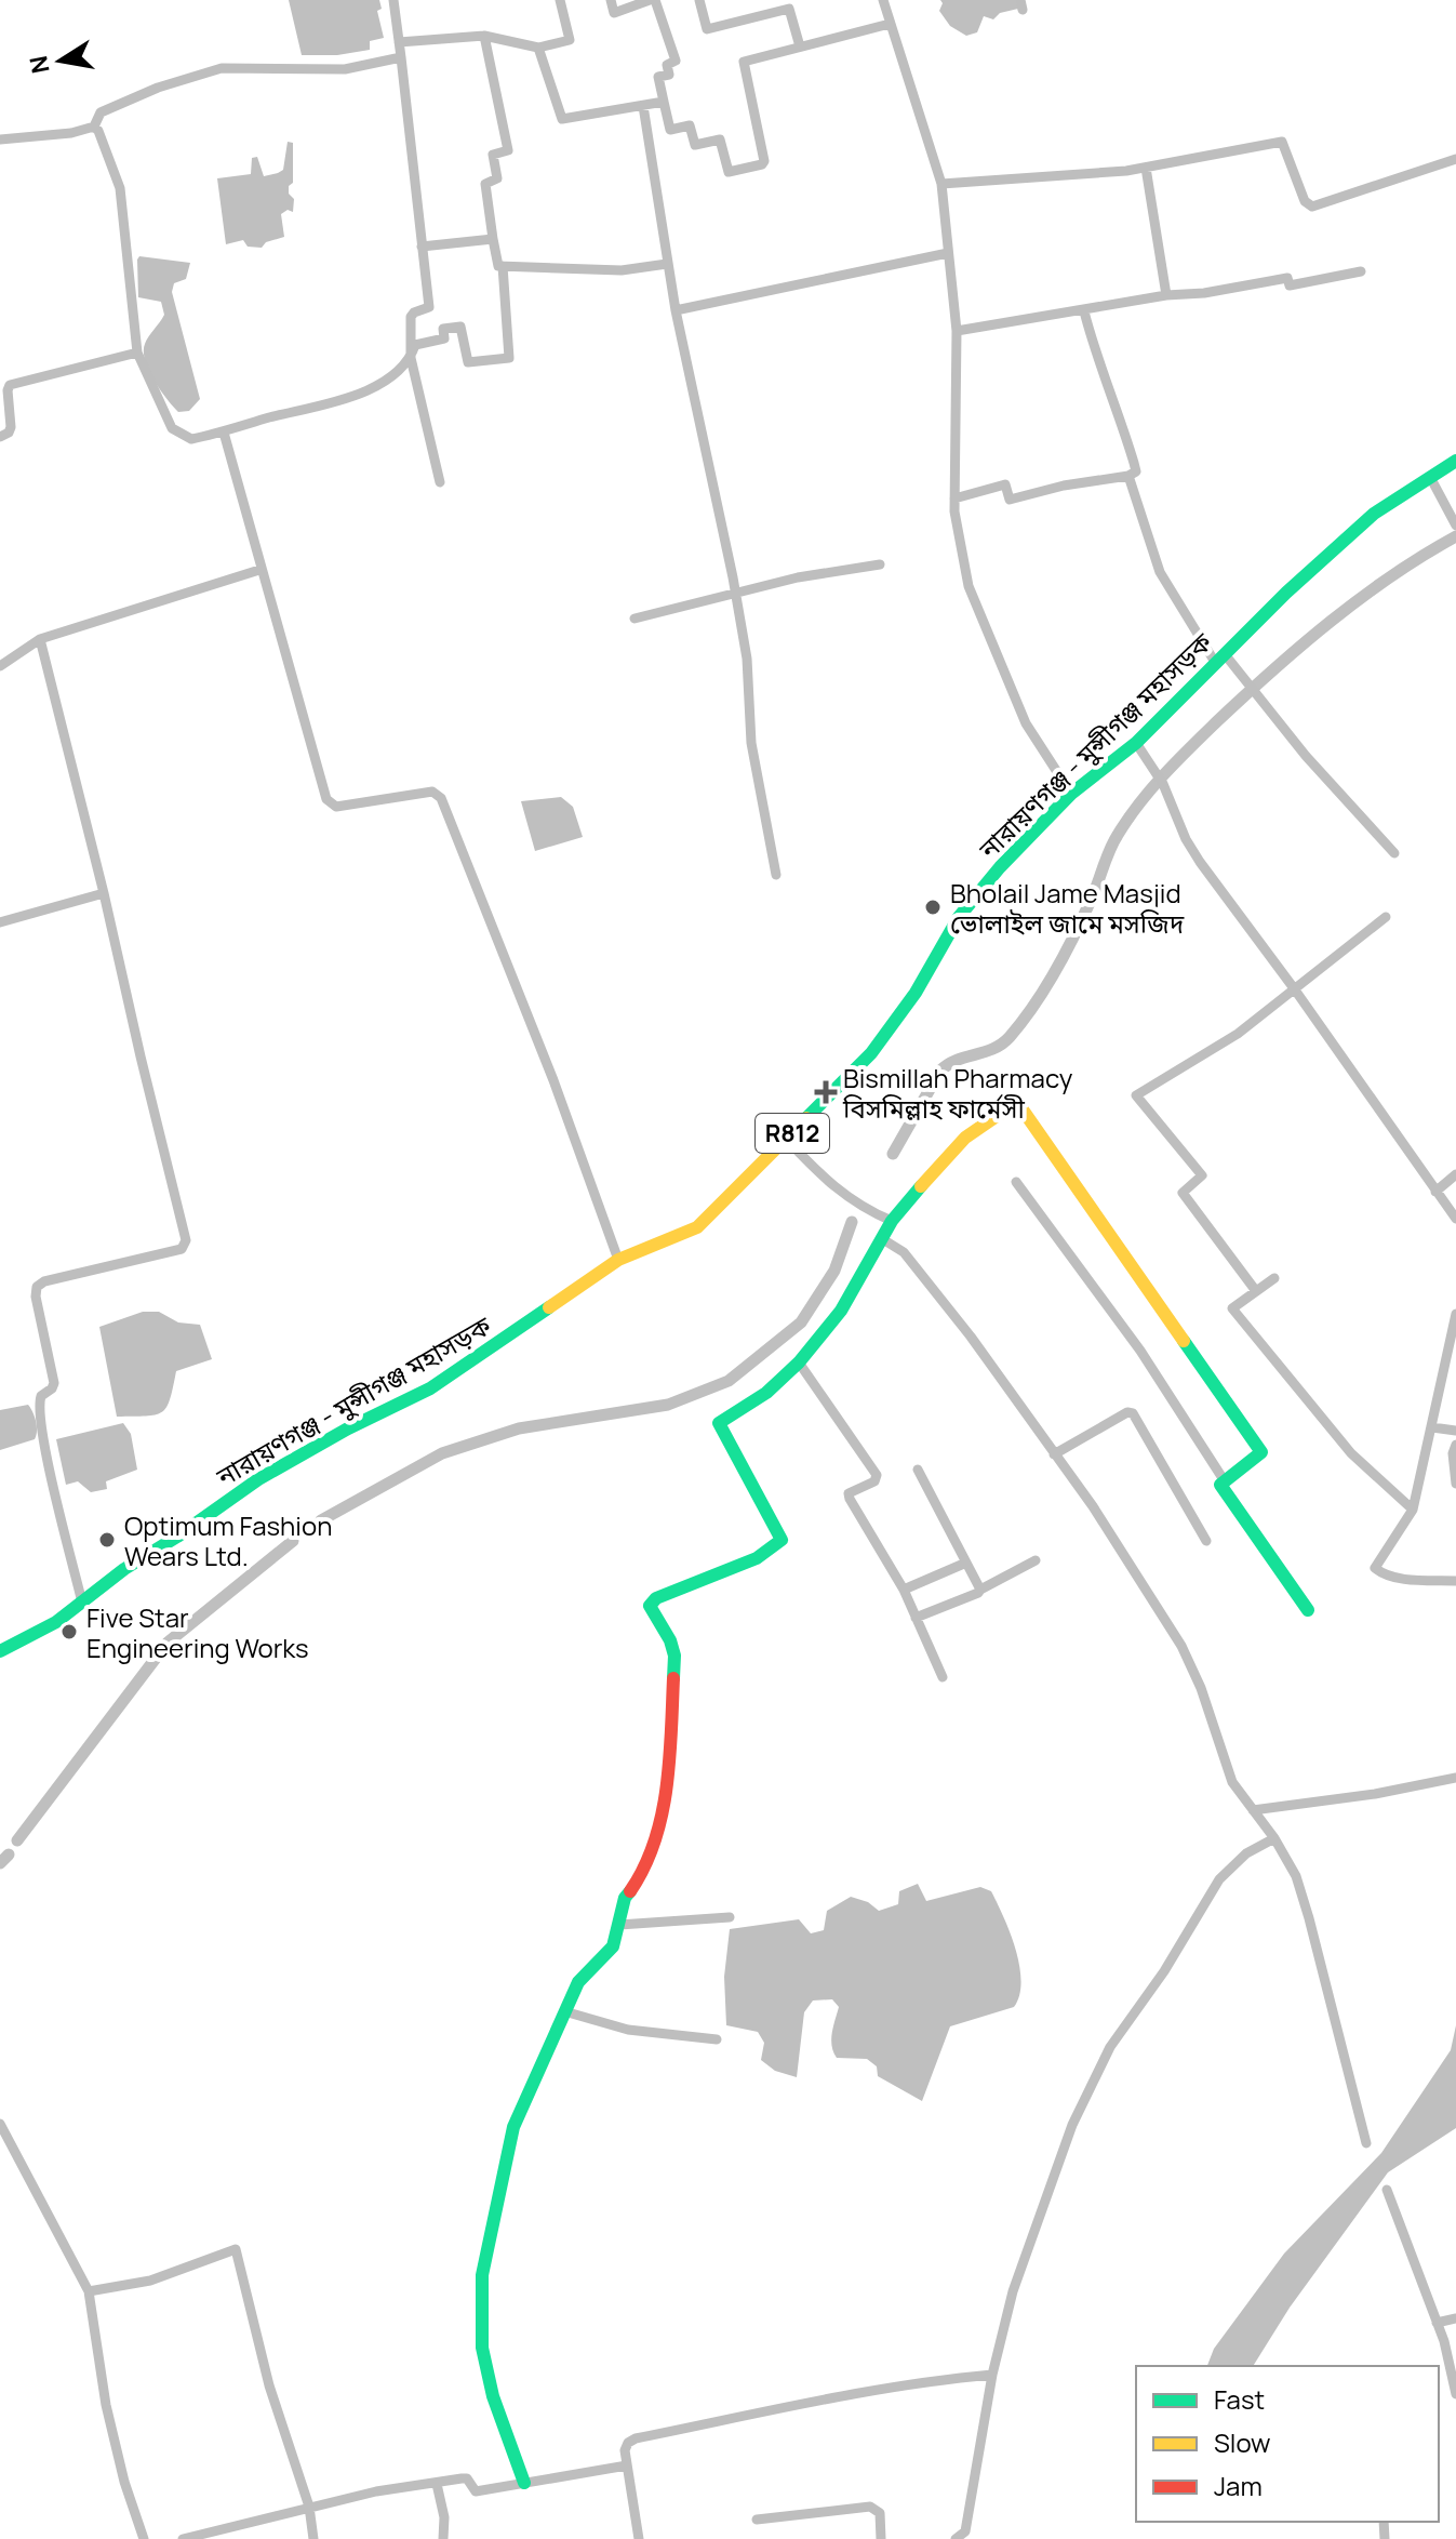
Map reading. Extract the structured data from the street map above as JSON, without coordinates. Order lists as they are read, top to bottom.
{
  "streets": {
    "street": ["নারায়ণগঞ্জ - মুন্সীগঞ্জ মহাসড়ক", "R812"]
  },
  "places": {
    "other": ["Bholail Jame Masjid ভোলাইল জামে মসজিদ", "Optimum Fashion Wears Ltd.", "Five Star Engineering Works"],
    "health": ["Bismillah Pharmacy বিসমিল্লাহ ফার্মেসী"]
  },
  "legend": ["Fast", "Slow", "Jam"],
  "north": "left"
}
